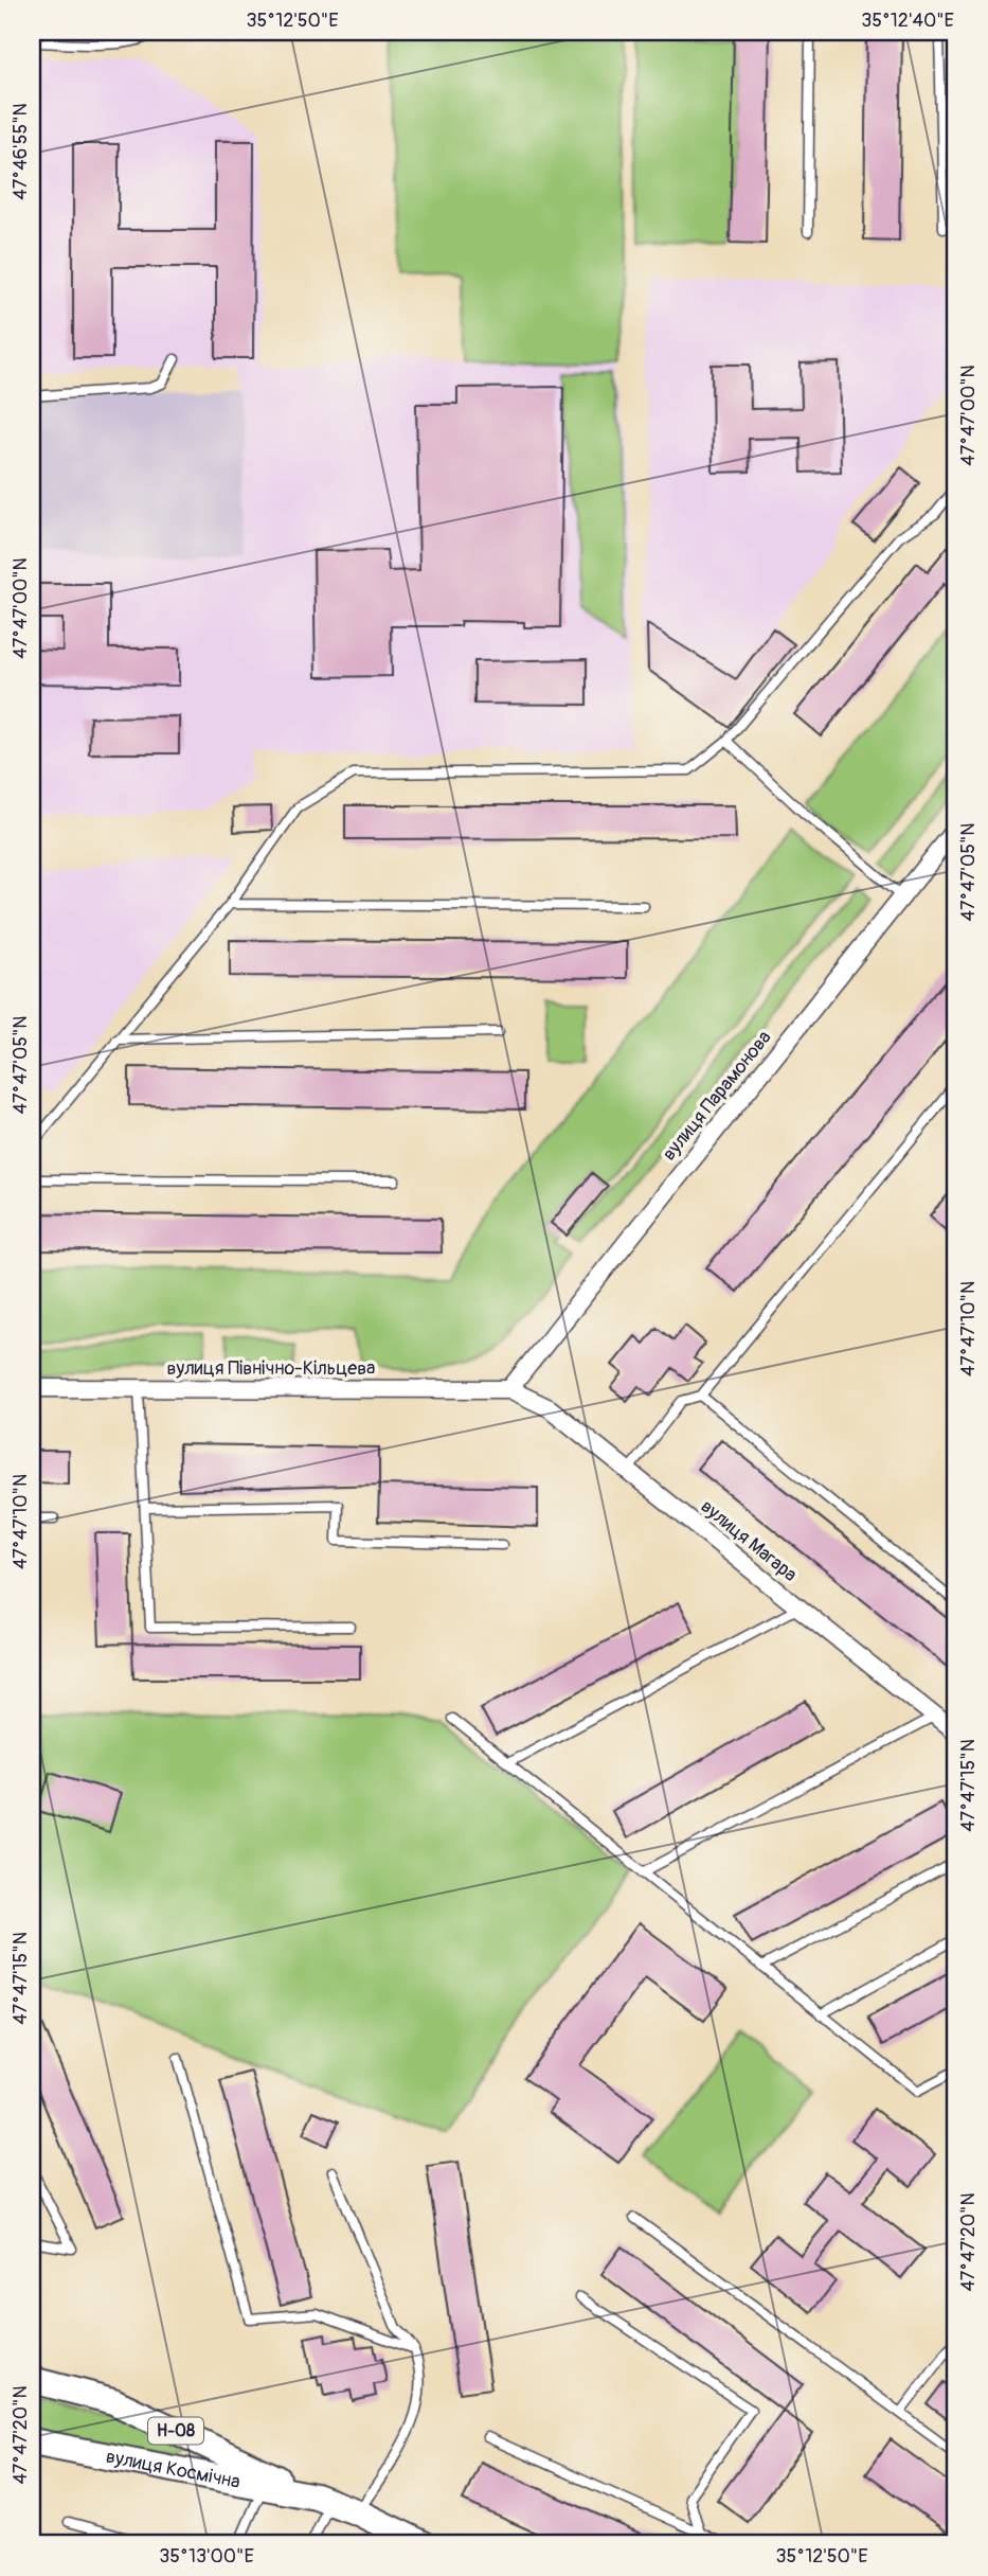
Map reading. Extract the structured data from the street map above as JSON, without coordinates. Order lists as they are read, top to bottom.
{
  "streets": {
    "main road": ["Н-08", "вулиця Космічна"],
    "street": ["вулиця Парамонова", "вулиця Північно-Кільцева", "вулиця Магара"]
  },
  "crossings": [
    ["вулиця Парамонова", "вулиця Північно-Кільцева"],
    ["вулиця Парамонова", "вулиця Магара"],
    ["вулиця Північно-Кільцева", "вулиця Магара"]
  ],
  "coordinates": [
    "35°12'50\"E",
    "35°12'40\"E",
    "47°46'55\"N",
    "47°47'00\"N",
    "47°47'05\"N",
    "47°47'10\"N",
    "47°47'15\"N",
    "47°47'20\"N",
    "35°13'00\"E"
  ]
}
